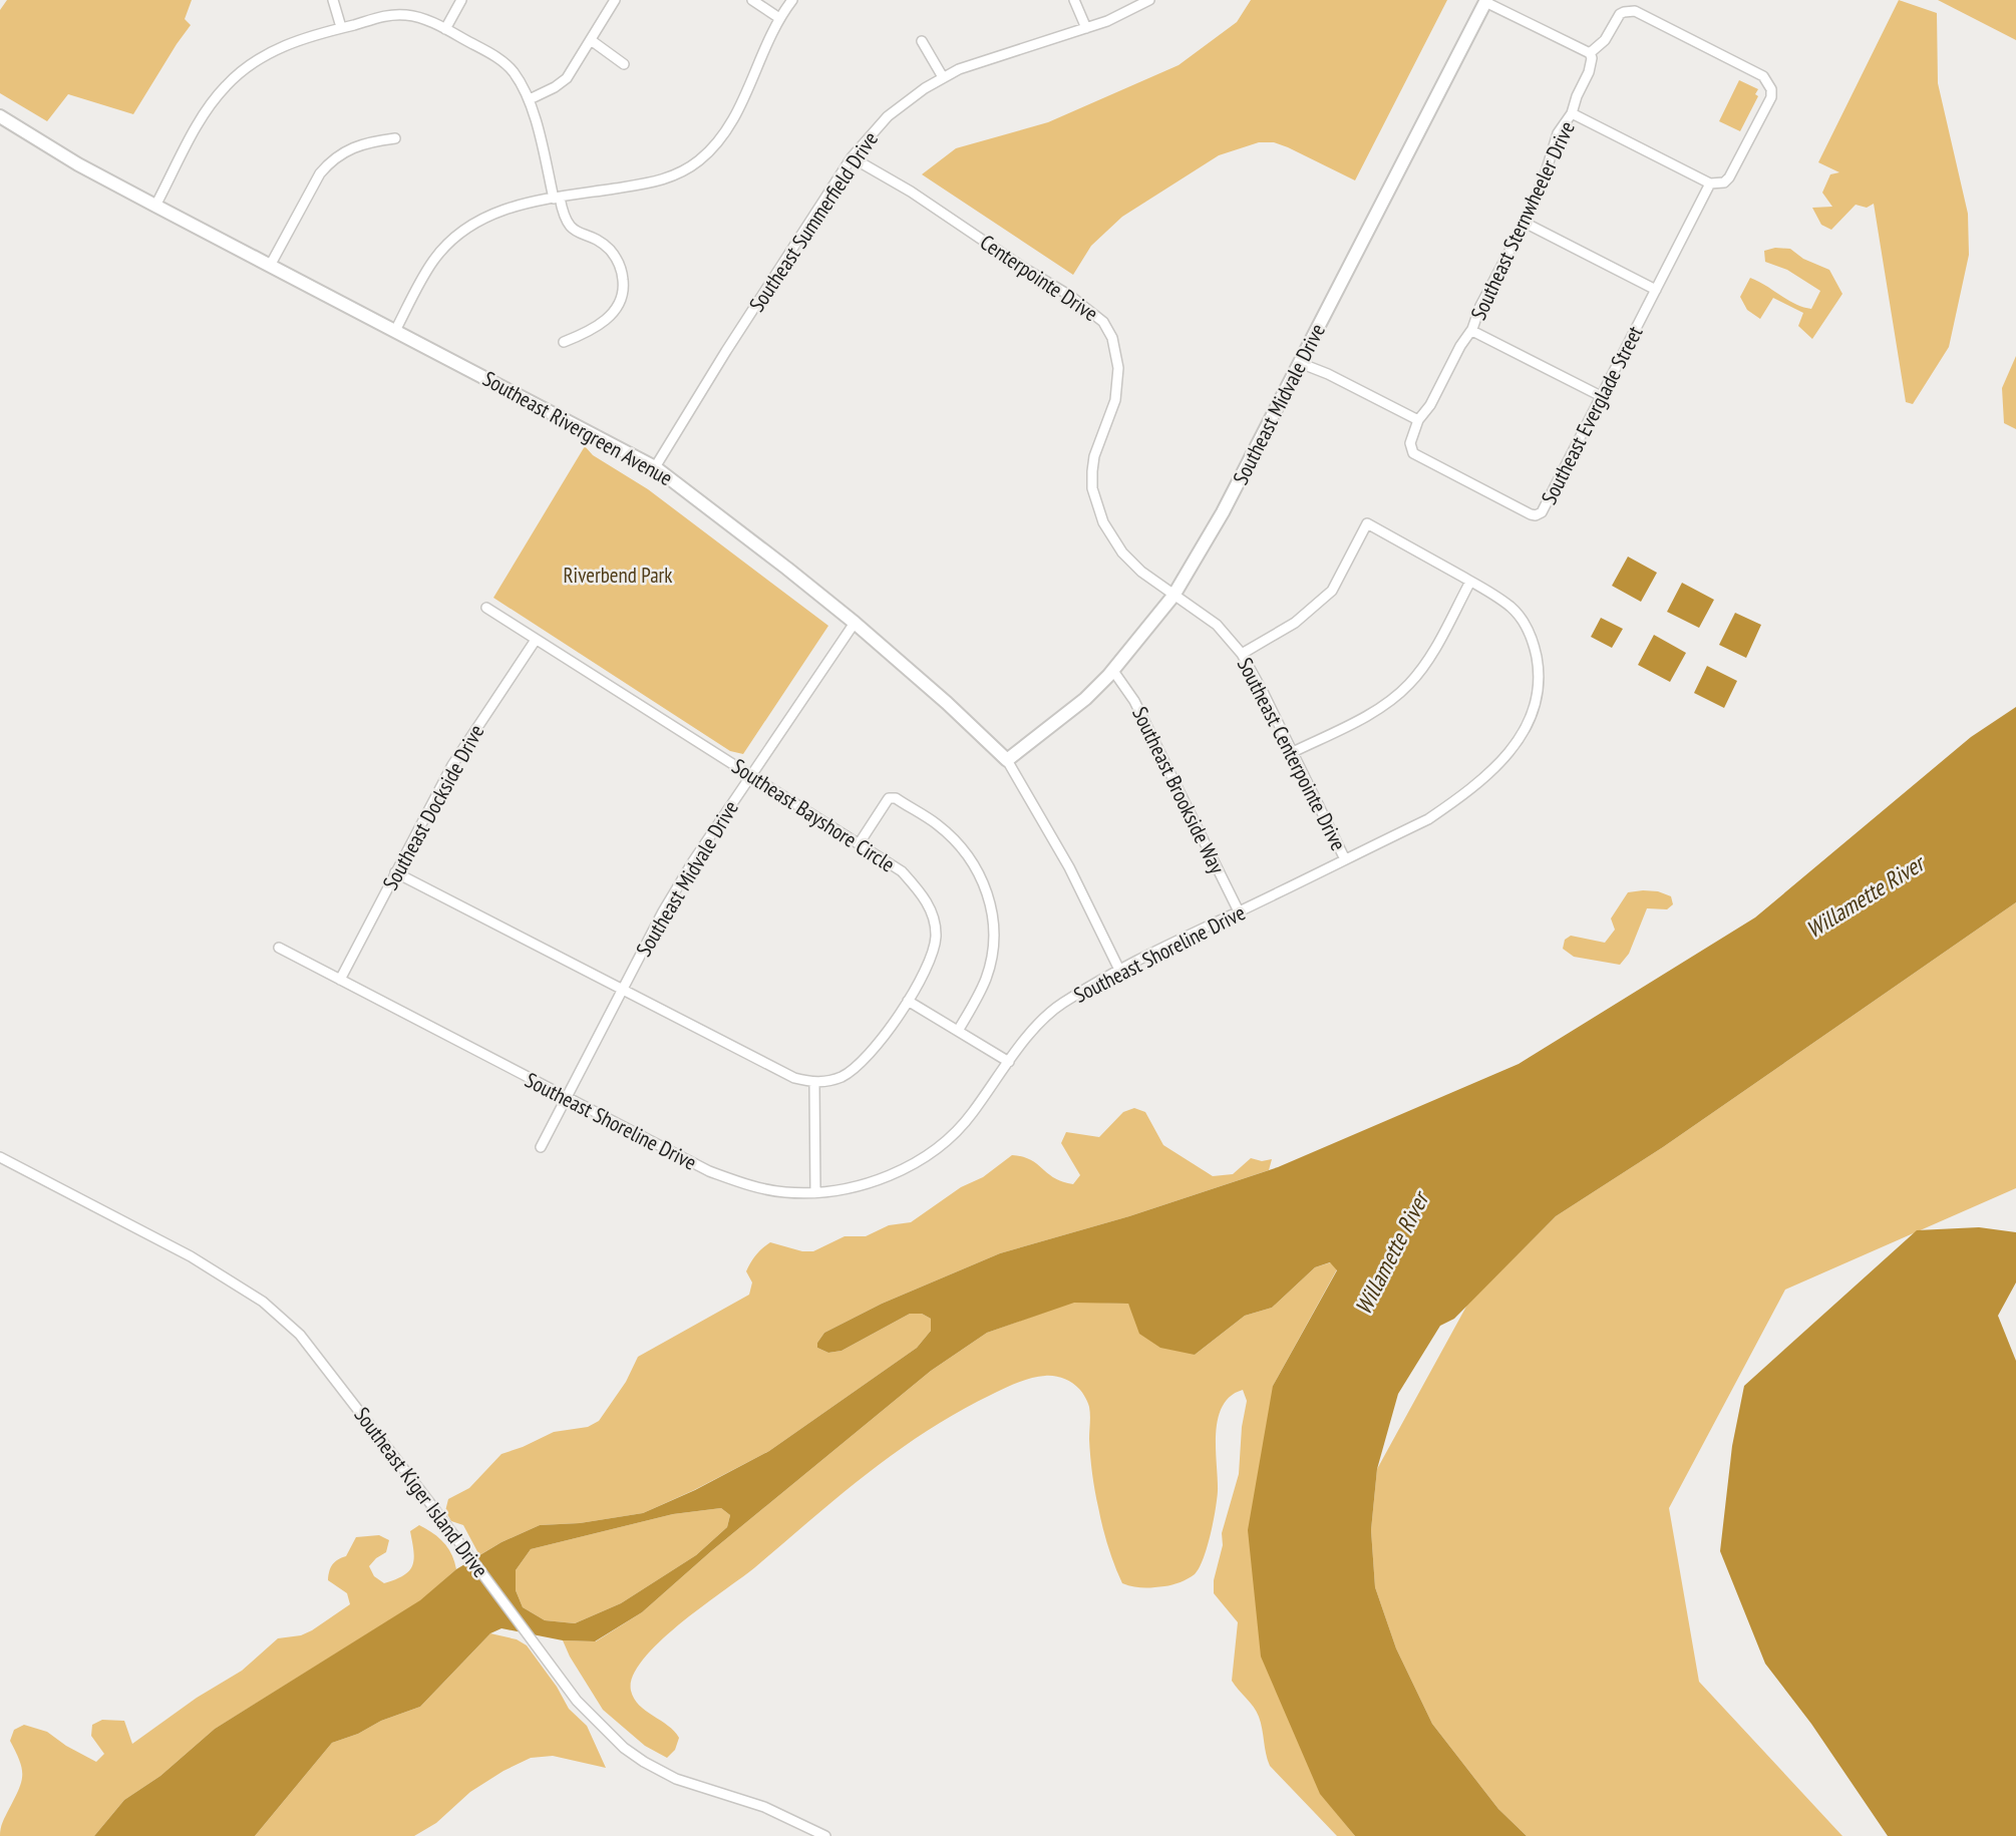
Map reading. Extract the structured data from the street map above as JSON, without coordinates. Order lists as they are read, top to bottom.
{
  "streets": {
    "street": [
      "Southeast Sternwheeler Drive",
      "Southeast Summerfield Drive",
      "Centerpointe Drive",
      "Southeast Midvale Drive",
      "Southeast Everglade Street",
      "Southeast Rivergreen Avenue",
      "Southeast Centerpointe Drive",
      "Southeast Brookside Way",
      "Southeast Dockside Drive",
      "Southeast Bayshore Circle",
      "Southeast Shoreline Drive",
      "Southeast Kiger Island Drive"
    ]
  },
  "crossings": [
    ["Southeast Sternwheeler Drive", "Southeast Everglade Street"],
    ["Southeast Summerfield Drive", "Centerpointe Drive"],
    ["Southeast Summerfield Drive", "Southeast Rivergreen Avenue"],
    ["Centerpointe Drive", "Southeast Midvale Drive"],
    ["Centerpointe Drive", "Southeast Centerpointe Drive"],
    ["Southeast Midvale Drive", "Southeast Rivergreen Avenue"],
    ["Southeast Midvale Drive", "Southeast Centerpointe Drive"],
    ["Southeast Midvale Drive", "Southeast Brookside Way"],
    ["Southeast Midvale Drive", "Southeast Bayshore Circle"],
    ["Southeast Midvale Drive", "Southeast Shoreline Drive"],
    ["Southeast Rivergreen Avenue", "Southeast Shoreline Drive"],
    ["Southeast Centerpointe Drive", "Southeast Shoreline Drive"],
    ["Southeast Brookside Way", "Southeast Shoreline Drive"],
    ["Southeast Dockside Drive", "Southeast Bayshore Circle"],
    ["Southeast Dockside Drive", "Southeast Shoreline Drive"]
  ],
  "water": ["Willamette River"],
  "parks": ["Riverbend Park"]
}
